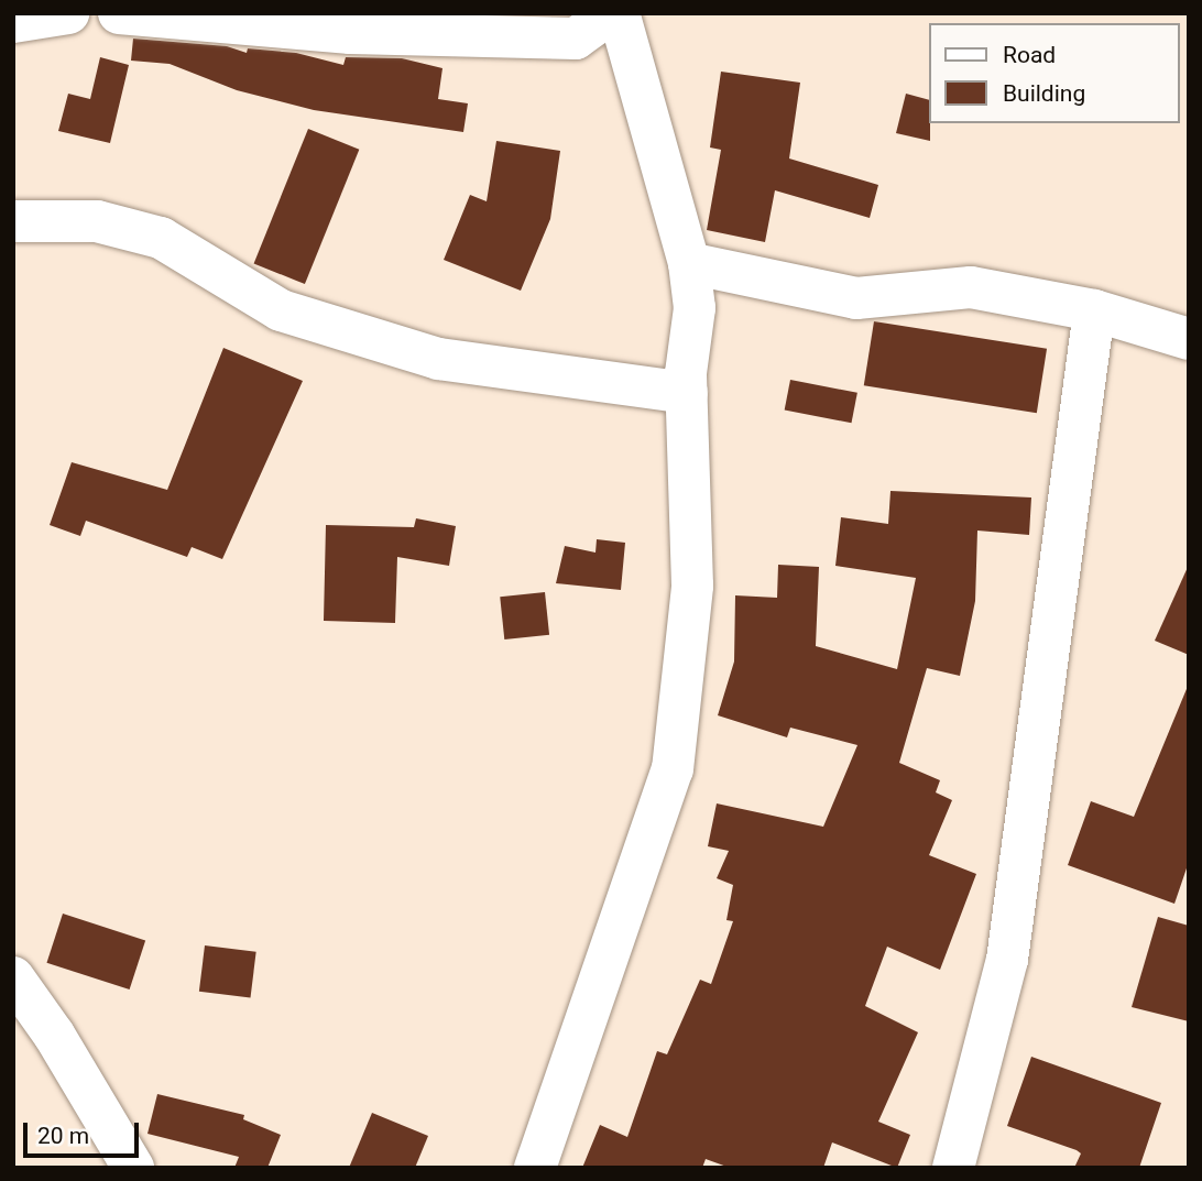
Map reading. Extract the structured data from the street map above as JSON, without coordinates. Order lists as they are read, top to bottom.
{
  "legend": ["Road", "Building"],
  "scale_bar": "20 m"
}
